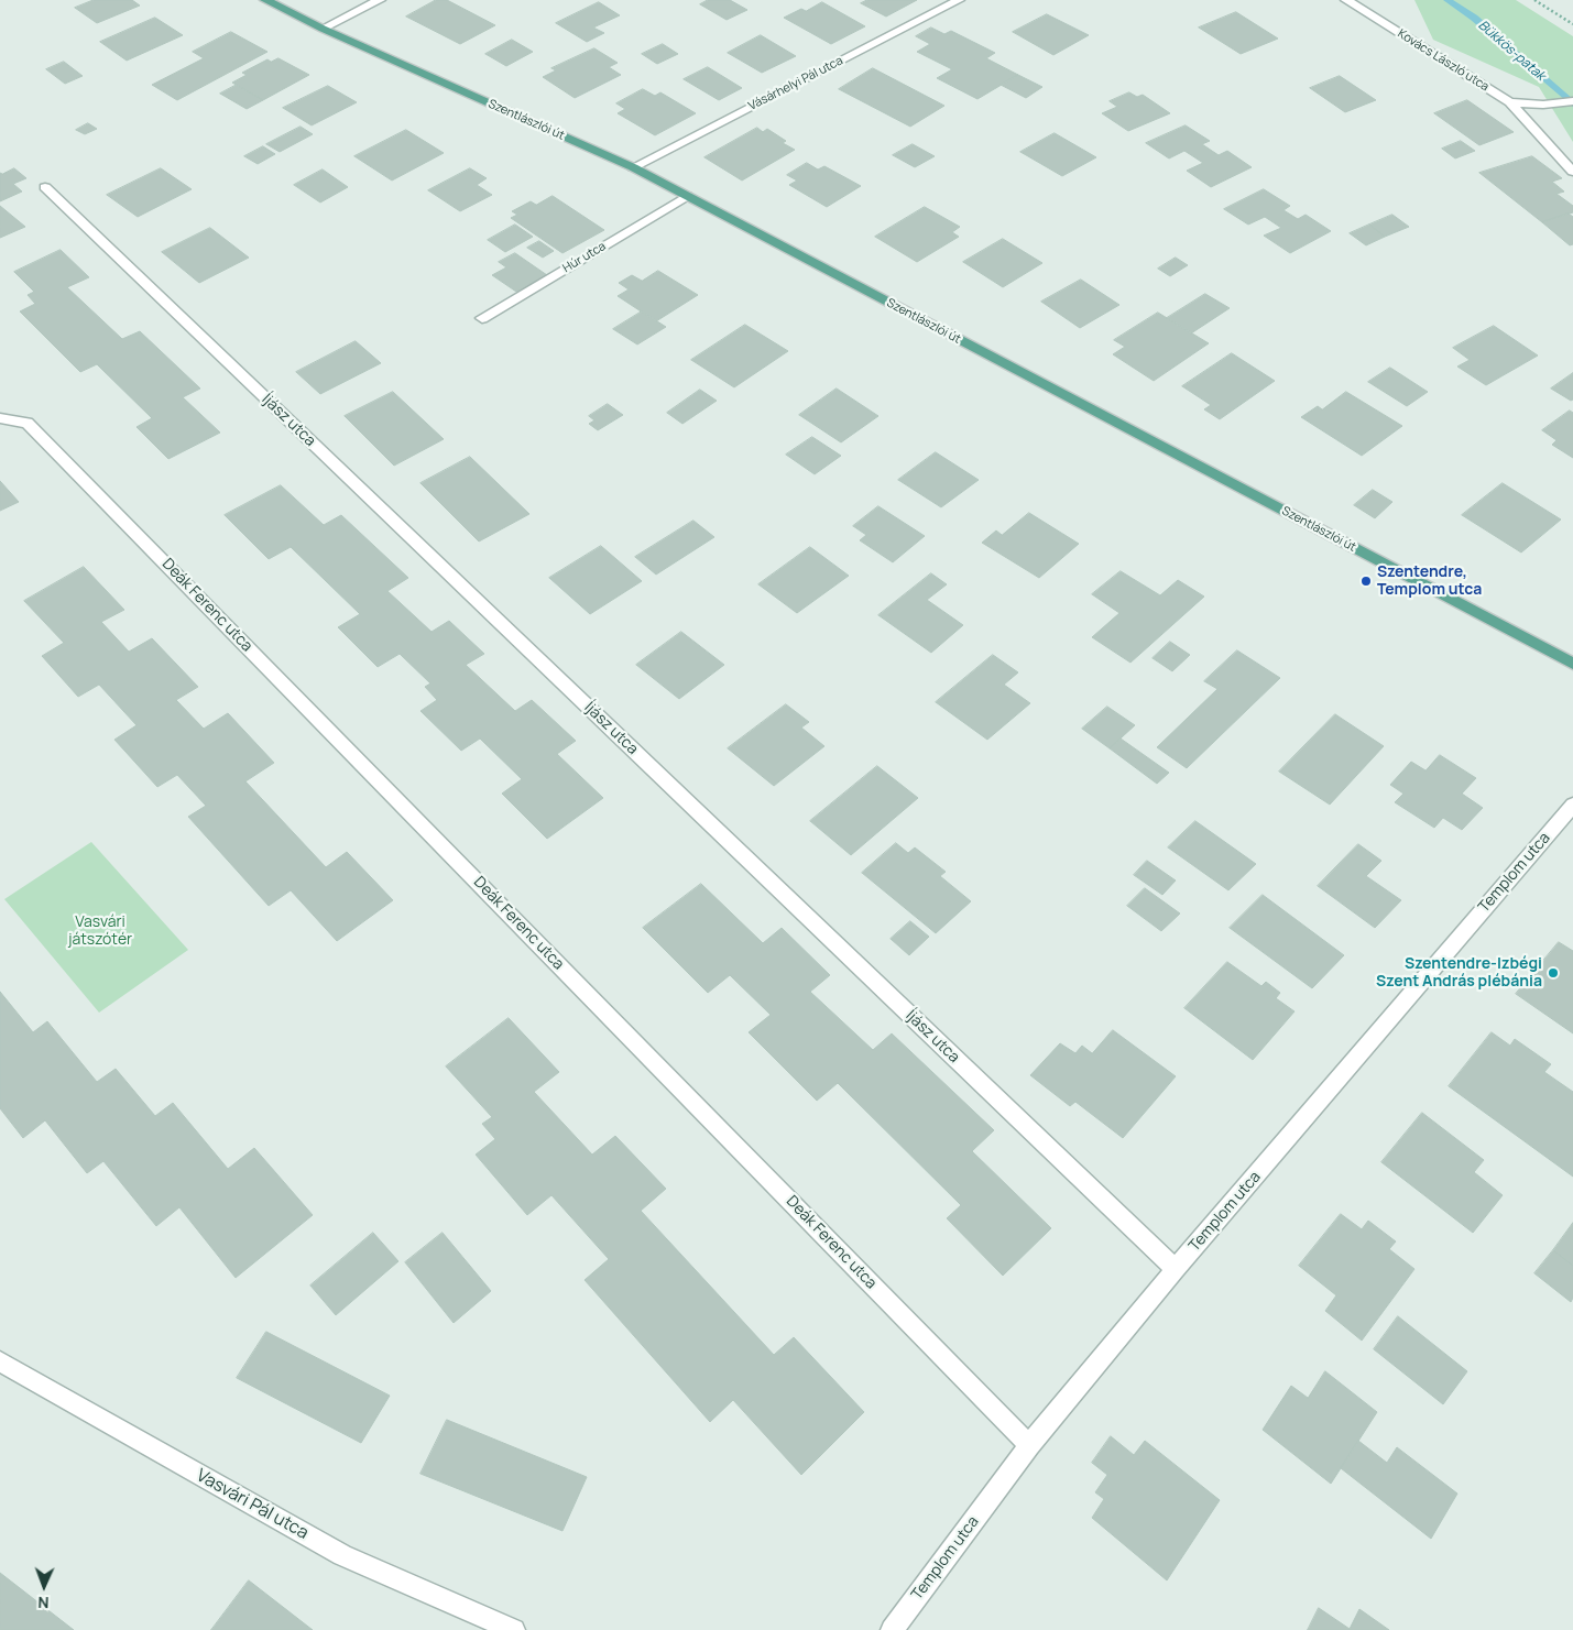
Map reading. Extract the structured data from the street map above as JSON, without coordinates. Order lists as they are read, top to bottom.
{
  "streets": {
    "main road": ["Szentlászlói út"],
    "street": [
      "Kovács László utca",
      "Vásárhelyi Pál utca",
      "Húr utca",
      "Íjász utca",
      "Deák Ferenc utca",
      "Templom utca",
      "Vasvári Pál utca"
    ]
  },
  "crossings": [
    ["Vásárhelyi Pál utca", "Szentlászlói út"],
    ["Szentlászlói út", "Húr utca"],
    ["Íjász utca", "Templom utca"],
    ["Deák Ferenc utca", "Templom utca"]
  ],
  "water": ["Bükkös-patak"],
  "parks": ["Vasvári játszótér"],
  "places": ["Szentendre, Templom utca", "Szentendre-Izbégi Szent András plébánia"],
  "north": "bottom"
}
